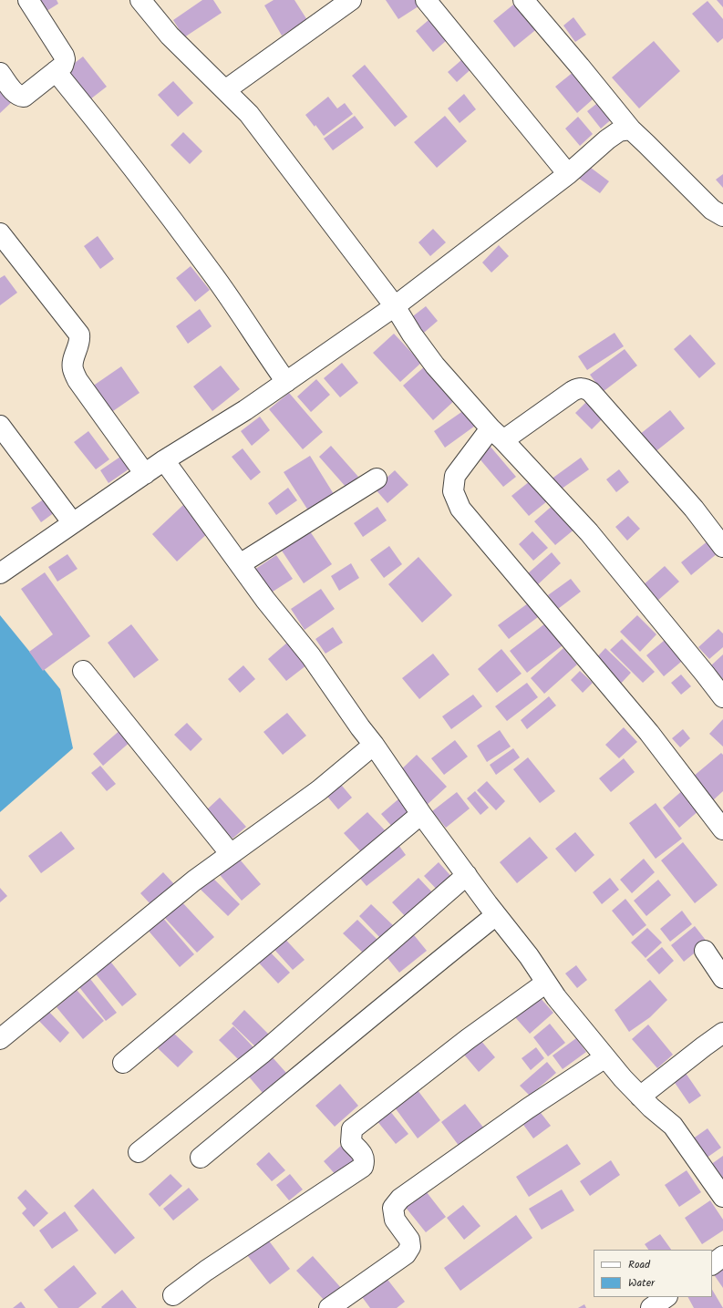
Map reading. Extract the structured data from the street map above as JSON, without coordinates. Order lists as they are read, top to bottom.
{
  "legend": ["Road", "Water"]
}
